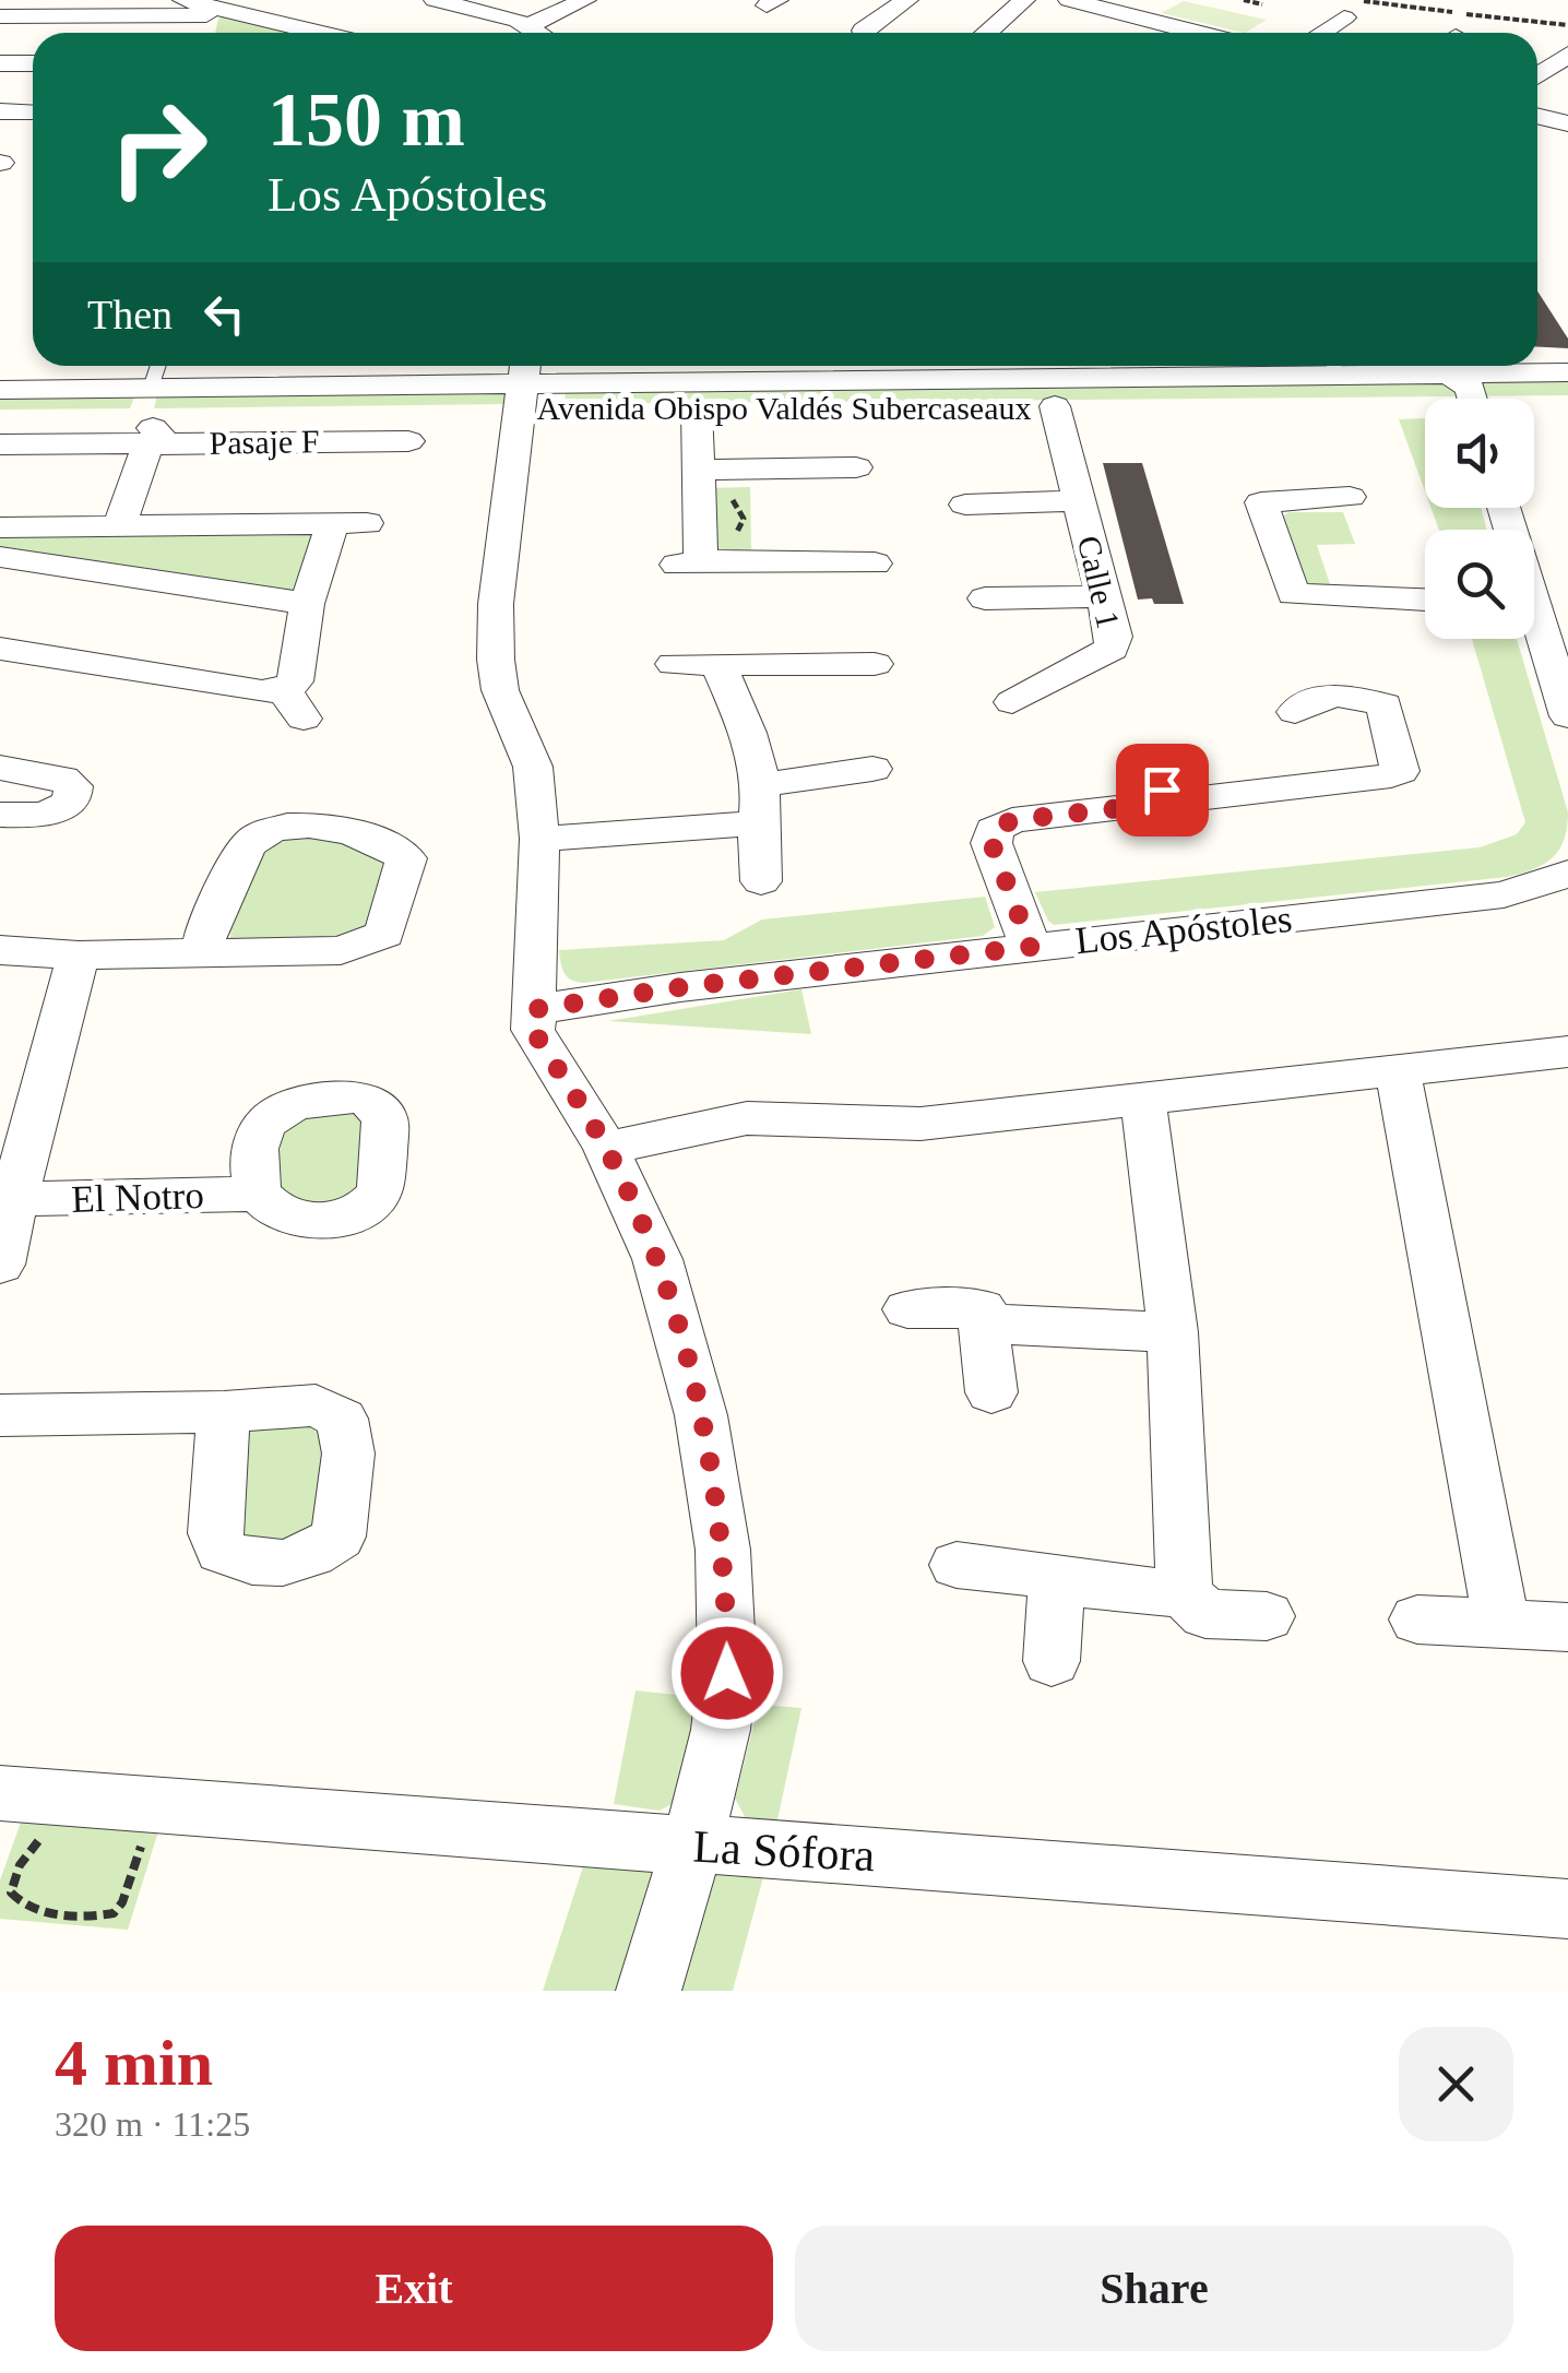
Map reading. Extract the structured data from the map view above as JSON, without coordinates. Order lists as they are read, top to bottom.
{
  "streets": {
    "street": [
      "Avenida Obispo Valdés Subercaseaux",
      "Pasaje F",
      "Calle 1",
      "Los Apóstoles",
      "El Notro",
      "La Sófora"
    ]
  },
  "crossings": [
    ["Avenida Obispo Valdés Subercaseaux", "Calle 1"]
  ],
  "page": {
    "turn": ["150 m", "Los Apóstoles"],
    "then": "Then",
    "heading": ["4 min", "320 m · 11:25"],
    "buttons": ["Exit", "Share"]
  }
}
